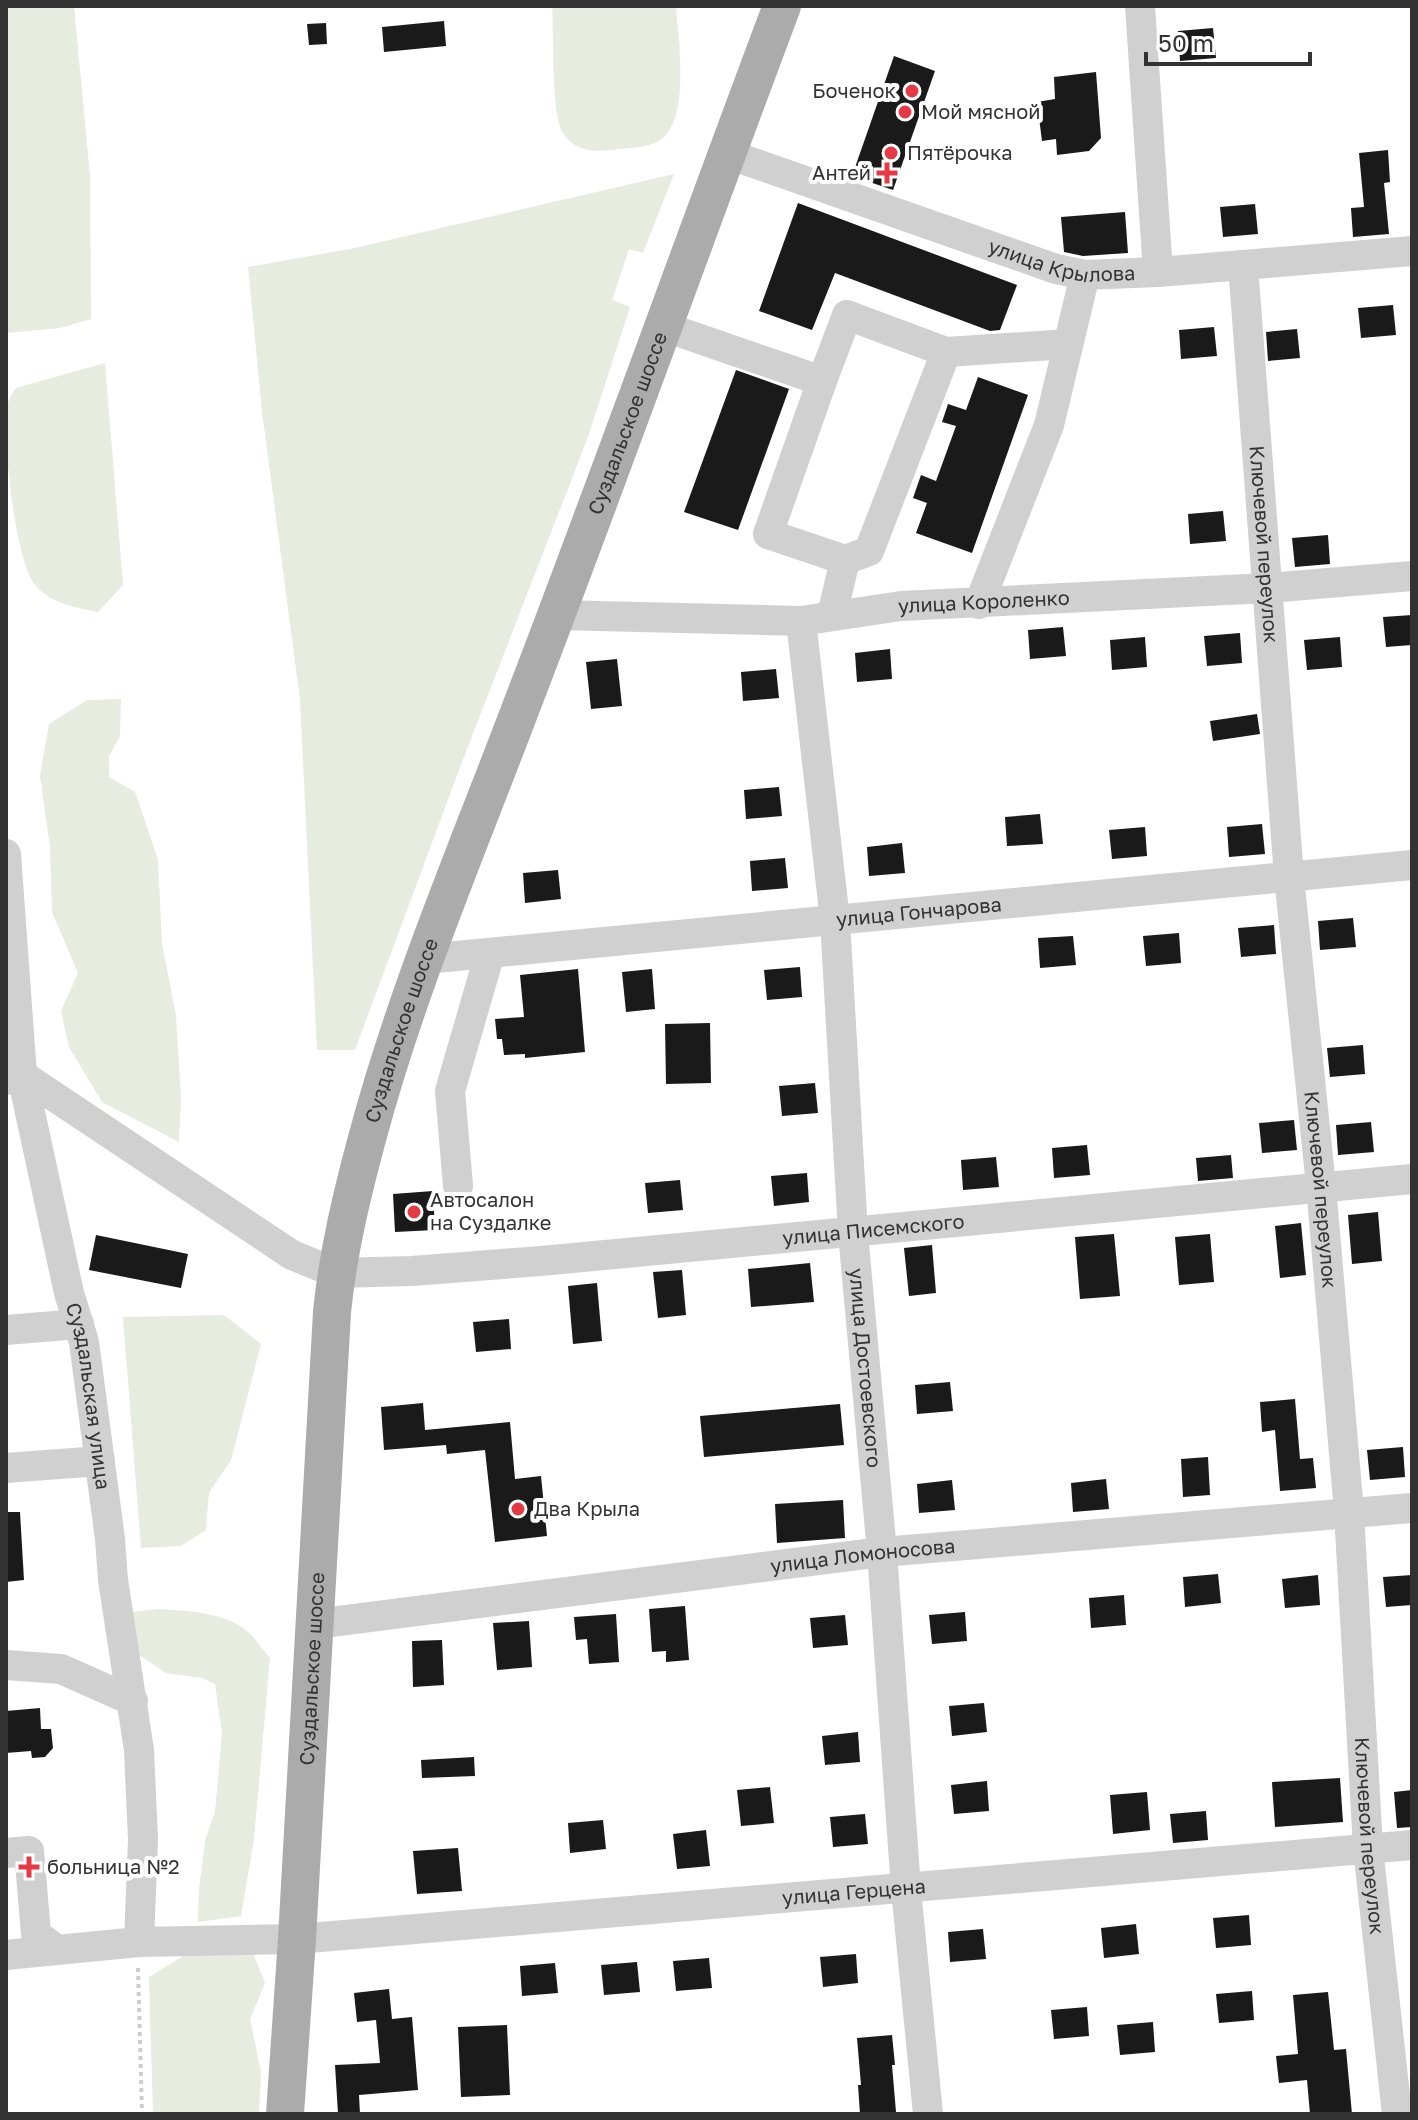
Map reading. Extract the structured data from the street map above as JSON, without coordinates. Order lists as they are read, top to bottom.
{
  "streets": {
    "main road": ["Суздальское шоссе"],
    "street": [
      "улица Крылова",
      "Ключевой переулок",
      "улица Короленко",
      "улица Гончарова",
      "улица Писемского",
      "улица Достоевского",
      "Суздальская улица",
      "улица Ломоносова",
      "улица Герцена"
    ]
  },
  "crossings": [
    ["улица Крылова", "Суздальское шоссе"],
    ["улица Крылова", "Ключевой переулок"],
    ["Суздальское шоссе", "улица Короленко"],
    ["Суздальское шоссе", "улица Гончарова"],
    ["Суздальское шоссе", "улица Писемского"],
    ["Суздальское шоссе", "улица Ломоносова"],
    ["Суздальское шоссе", "улица Герцена"],
    ["Ключевой переулок", "улица Короленко"],
    ["Ключевой переулок", "улица Гончарова"],
    ["Ключевой переулок", "улица Писемского"],
    ["Ключевой переулок", "улица Ломоносова"],
    ["Ключевой переулок", "улица Герцена"],
    ["улица Короленко", "улица Достоевского"],
    ["улица Гончарова", "улица Достоевского"],
    ["улица Писемского", "улица Достоевского"],
    ["улица Достоевского", "улица Ломоносова"],
    ["улица Достоевского", "улица Герцена"],
    ["Суздальская улица", "улица Герцена"]
  ],
  "places": {
    "other": [
      "Боченок",
      "Мой мясной",
      "Пятёрочка",
      "Автосалон на Суздалке",
      "Два Крыла"
    ],
    "health": ["Антей", "больница №2"]
  },
  "scale_bar": "50 m"
}
